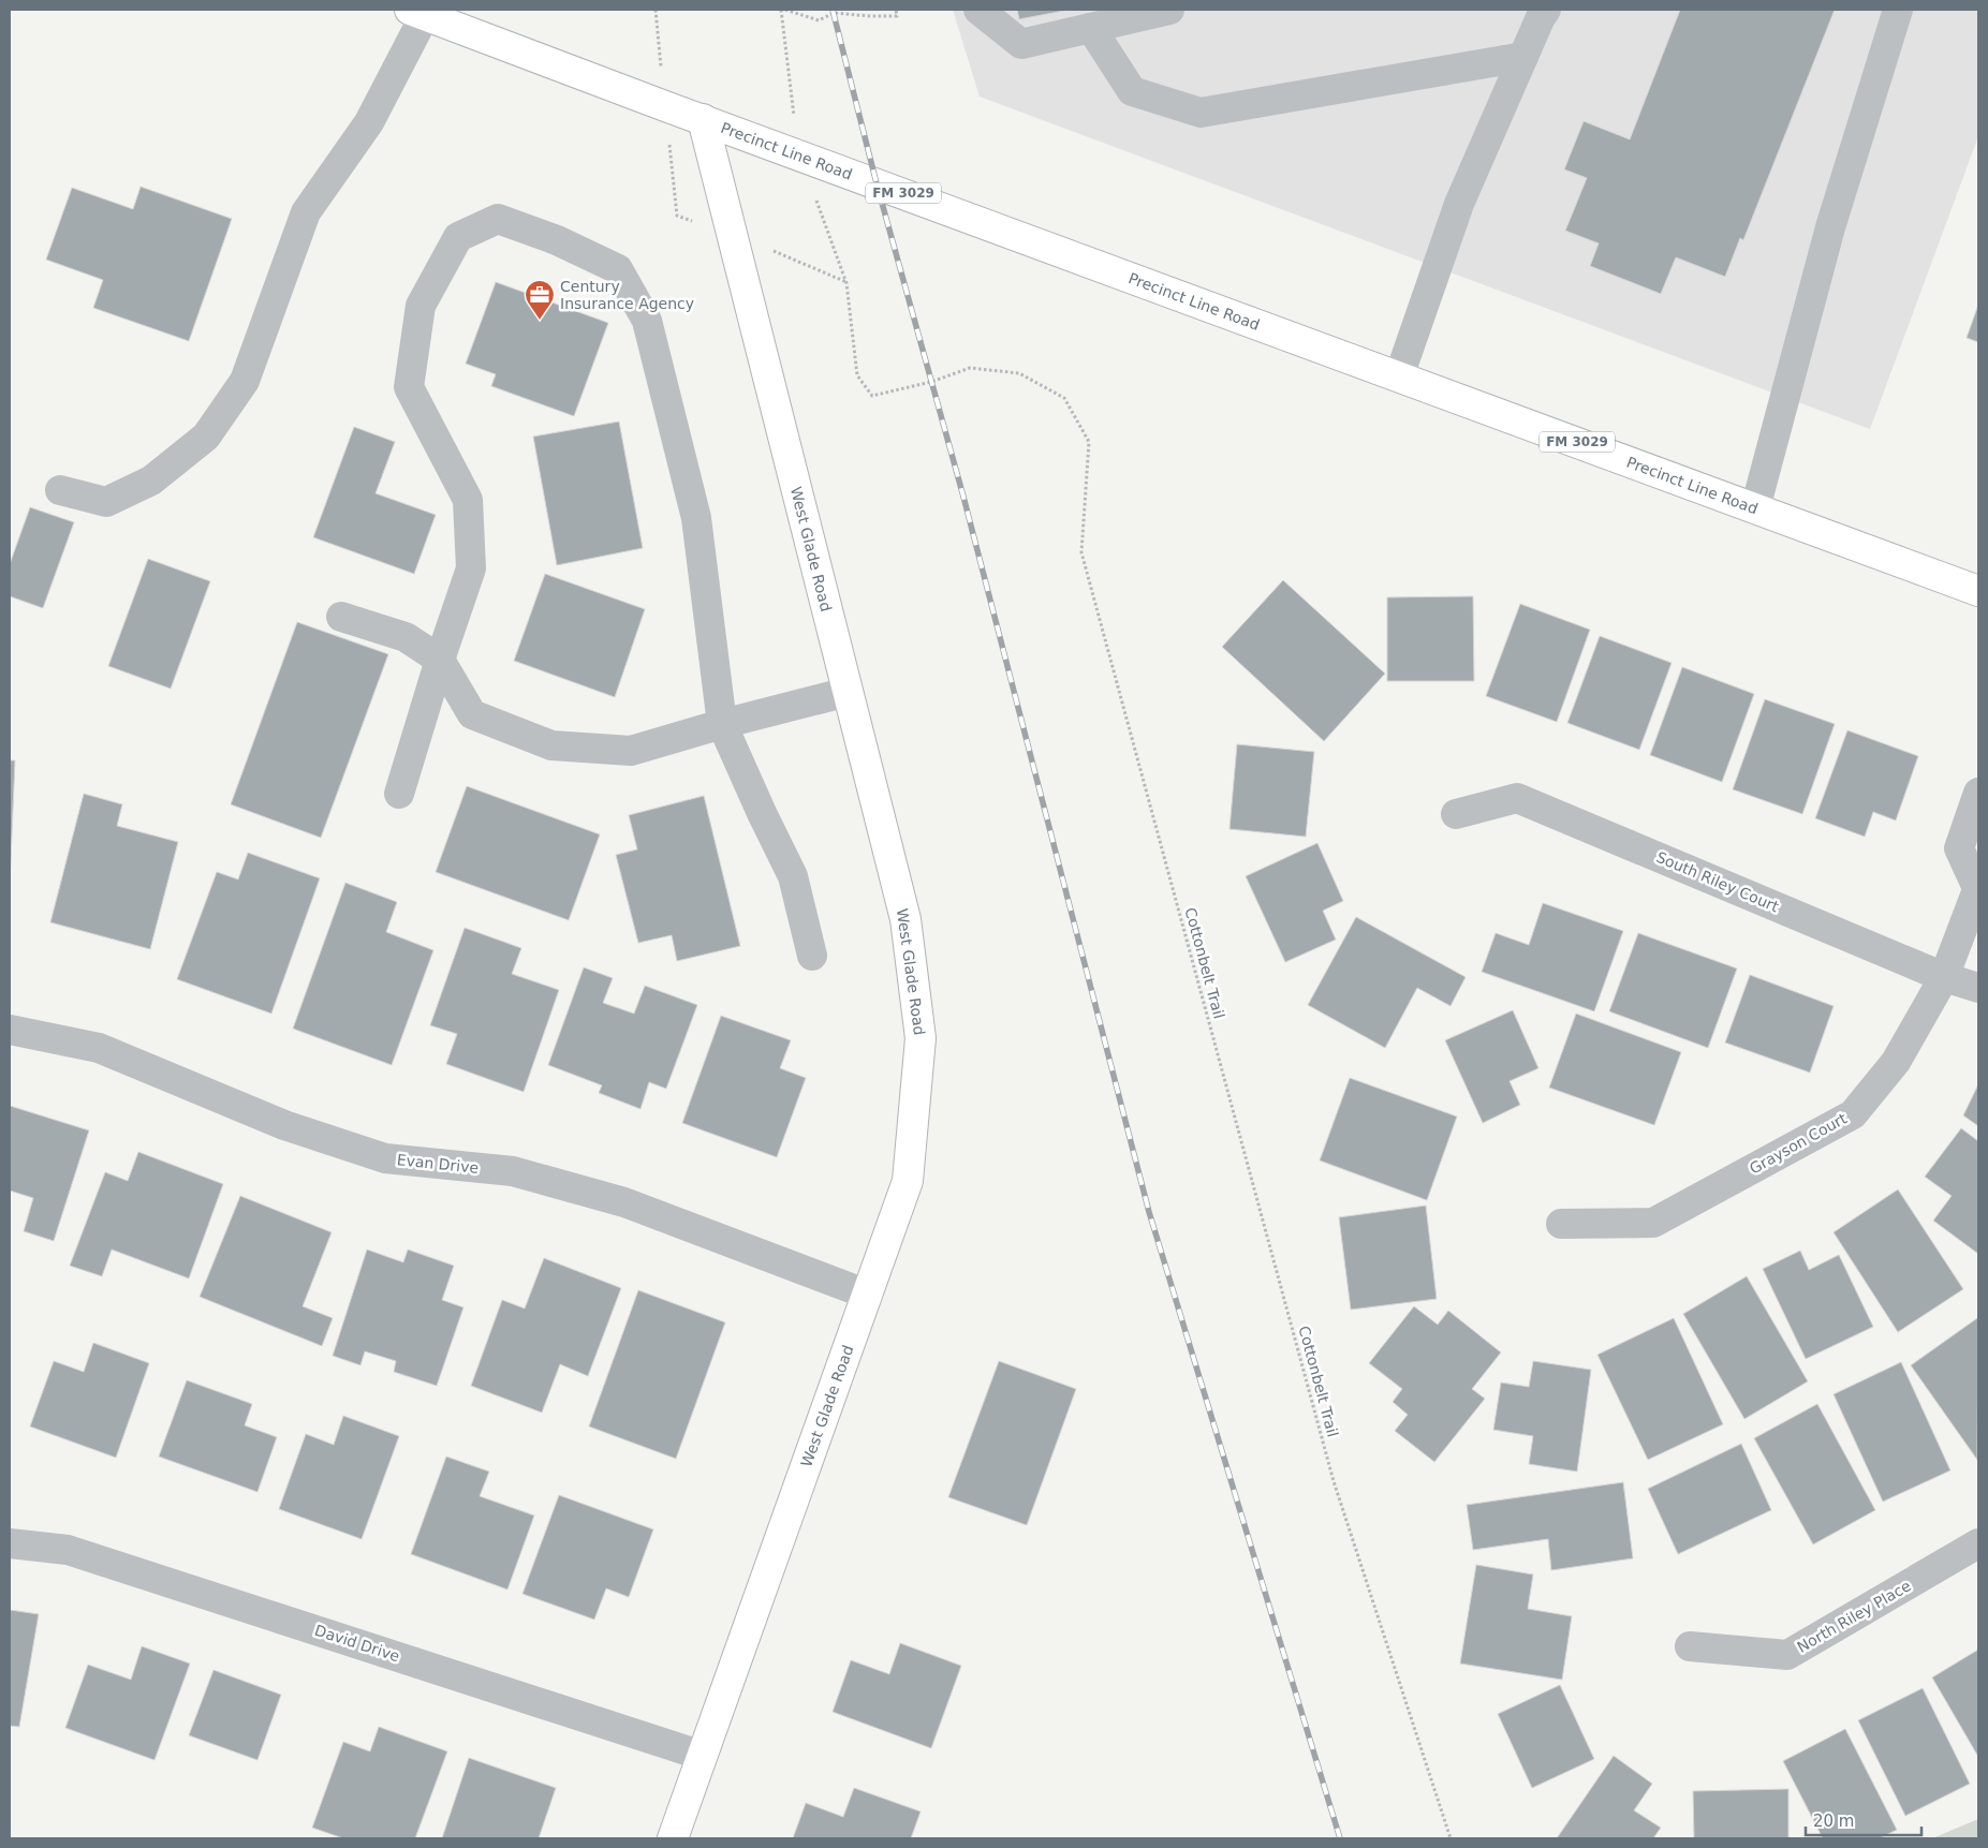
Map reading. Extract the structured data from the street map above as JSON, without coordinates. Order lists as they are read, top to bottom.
{
  "streets": {
    "main road": ["Precinct Line Road", "FM 3029", "West Glade Road"],
    "street": [
      "South Riley Court",
      "Grayson Court",
      "Evan Drive",
      "North Riley Place",
      "David Drive"
    ],
    "path": ["Cottonbelt Trail"]
  },
  "crossings": [
    ["Precinct Line Road", "West Glade Road"],
    ["West Glade Road", "Evan Drive"],
    ["West Glade Road", "David Drive"],
    ["South Riley Court", "Grayson Court"]
  ],
  "places": {
    "office": ["Century Insurance Agency"]
  },
  "scale_bar": "20 m"
}
